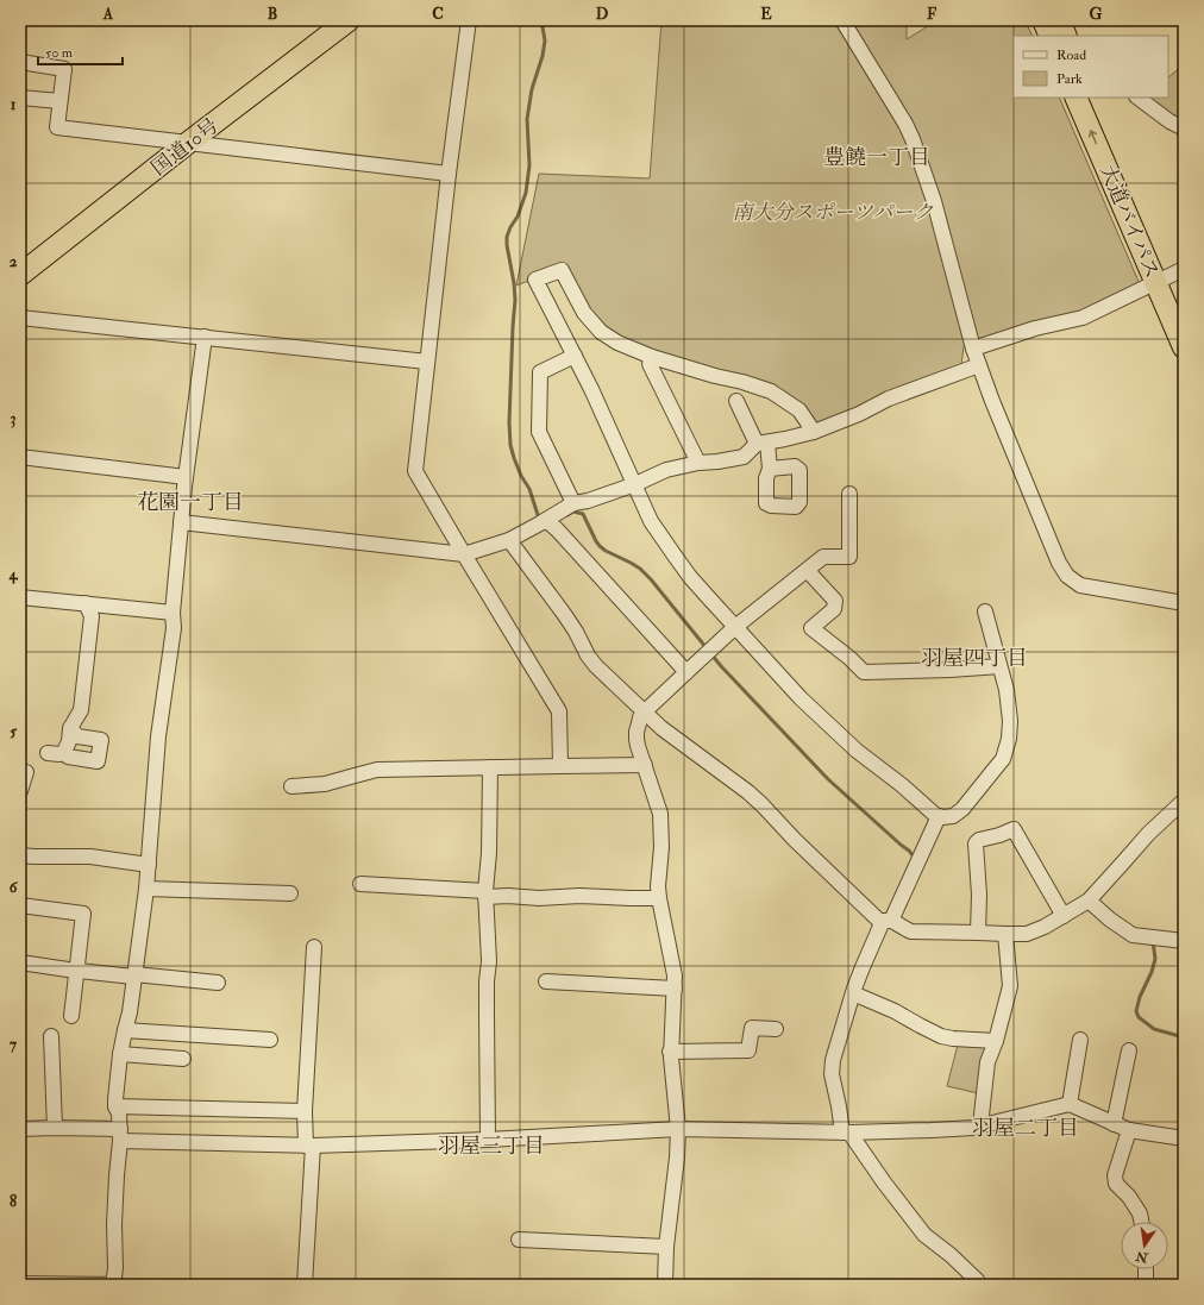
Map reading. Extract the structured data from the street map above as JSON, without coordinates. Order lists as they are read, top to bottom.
{
  "streets": {
    "highway": ["国道10号", "大道バイパス"]
  },
  "districts": [
    "豊饒一丁目",
    "花園一丁目",
    "羽屋四丁目",
    "羽屋二丁目",
    "羽屋三丁目"
  ],
  "parks": ["南大分スポーツパーク"],
  "legend": ["Road", "Park"],
  "scale_bar": "50 m",
  "north": "bottom",
  "grid": {
    "columns": [
      "A",
      "B",
      "C",
      "D",
      "E",
      "F",
      "G"
    ],
    "rows": [
      "1",
      "2",
      "3",
      "4",
      "5",
      "6",
      "7",
      "8"
    ]
  }
}
